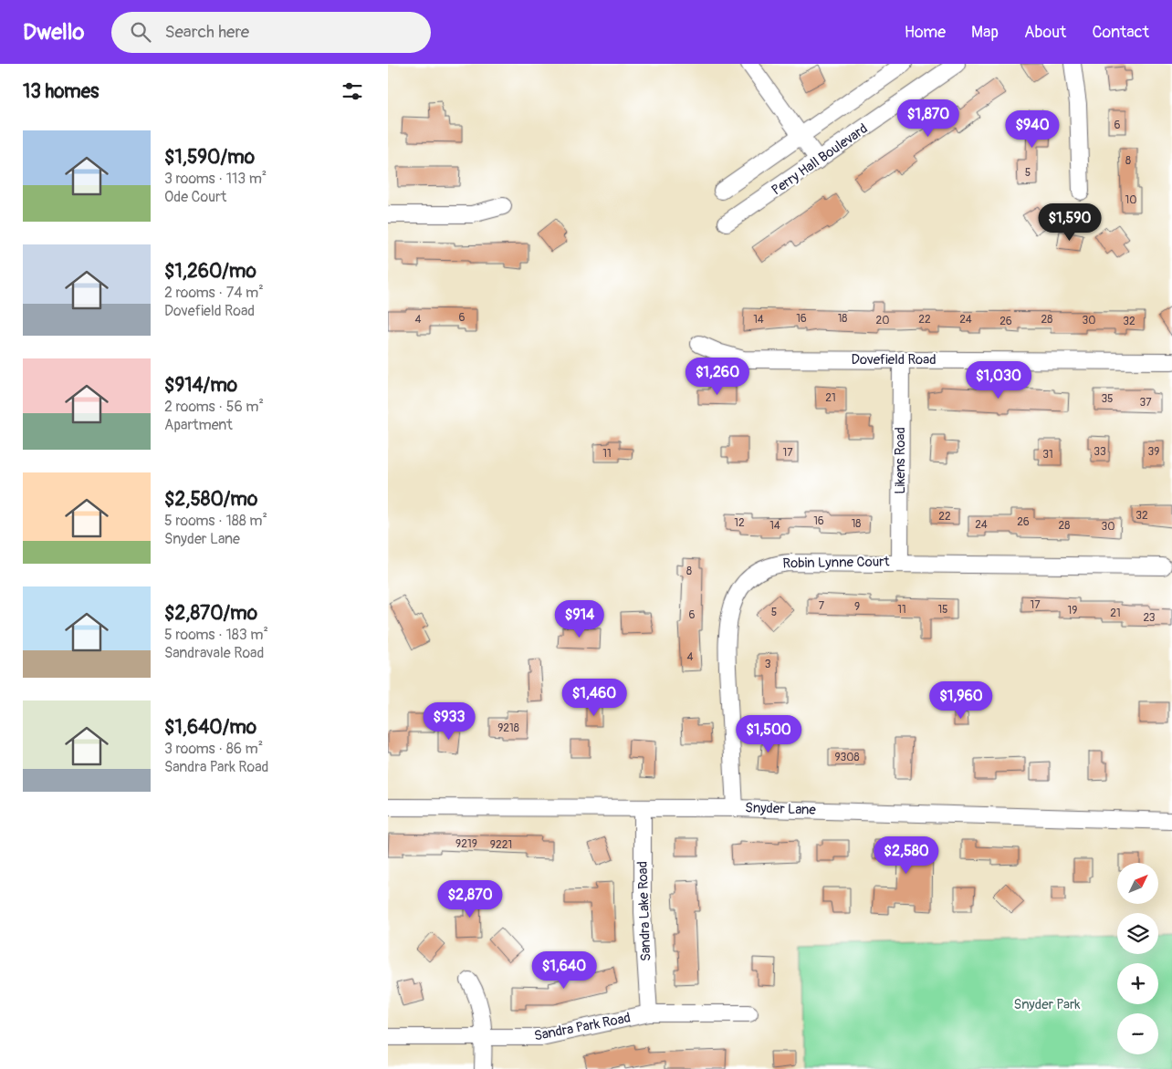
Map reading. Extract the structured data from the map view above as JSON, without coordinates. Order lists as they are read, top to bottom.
{
  "streets": {
    "street": [
      "Perry Hall Boulevard",
      "Dovefield Road",
      "Likens Road",
      "Robin Lynne Court",
      "Snyder Lane",
      "Sandra Lake Road",
      "Sandra Park Road"
    ]
  },
  "crossings": [
    ["Dovefield Road", "Likens Road"],
    ["Likens Road", "Robin Lynne Court"],
    ["Robin Lynne Court", "Snyder Lane"],
    ["Snyder Lane", "Sandra Lake Road"],
    ["Sandra Lake Road", "Sandra Park Road"]
  ],
  "parks": ["Snyder Park"],
  "house_numbers": [
    "6",
    "8",
    "5",
    "10",
    "6",
    "16",
    "18",
    "4",
    "14",
    "22",
    "24",
    "28",
    "20",
    "30",
    "26",
    "32",
    "21",
    "35",
    "37",
    "33",
    "39",
    "17",
    "11",
    "31",
    "32",
    "22",
    "16",
    "26",
    "12",
    "18",
    "24",
    "14",
    "28",
    "30",
    "8",
    "17",
    "7",
    "9",
    "11",
    "15",
    "19",
    "5",
    "21",
    "6",
    "23",
    "4",
    "3",
    "9218",
    "9308",
    "9219",
    "9221"
  ],
  "north": "top right",
  "page": {
    "header": "Dwello",
    "search": "Search here",
    "nav": [
      "Home",
      "Map",
      "About",
      "Contact"
    ],
    "heading": "13 homes",
    "price": [
      "$1,870",
      "$940",
      "$1,590",
      "$1,260",
      "$1,030",
      "$914",
      "$1,460",
      "$1,960",
      "$933",
      "$1,500",
      "$2,580",
      "$2,870",
      "$1,640"
    ],
    "list": [
      {
        "name": "$1,590/mo",
        "note": "3 rooms · 113 m² · Ode Court"
      },
      {
        "name": "$1,260/mo",
        "note": "2 rooms · 74 m² · Dovefield Road"
      },
      {
        "name": "$914/mo",
        "note": "2 rooms · 56 m² · Apartment"
      },
      {
        "name": "$2,580/mo",
        "note": "5 rooms · 188 m² · Snyder Lane"
      },
      {
        "name": "$2,870/mo",
        "note": "5 rooms · 183 m² · Sandravale Road"
      },
      {
        "name": "$1,640/mo",
        "note": "3 rooms · 86 m² · Sandra Park Road"
      }
    ],
    "map_buttons": ["+", "−"]
  }
}
